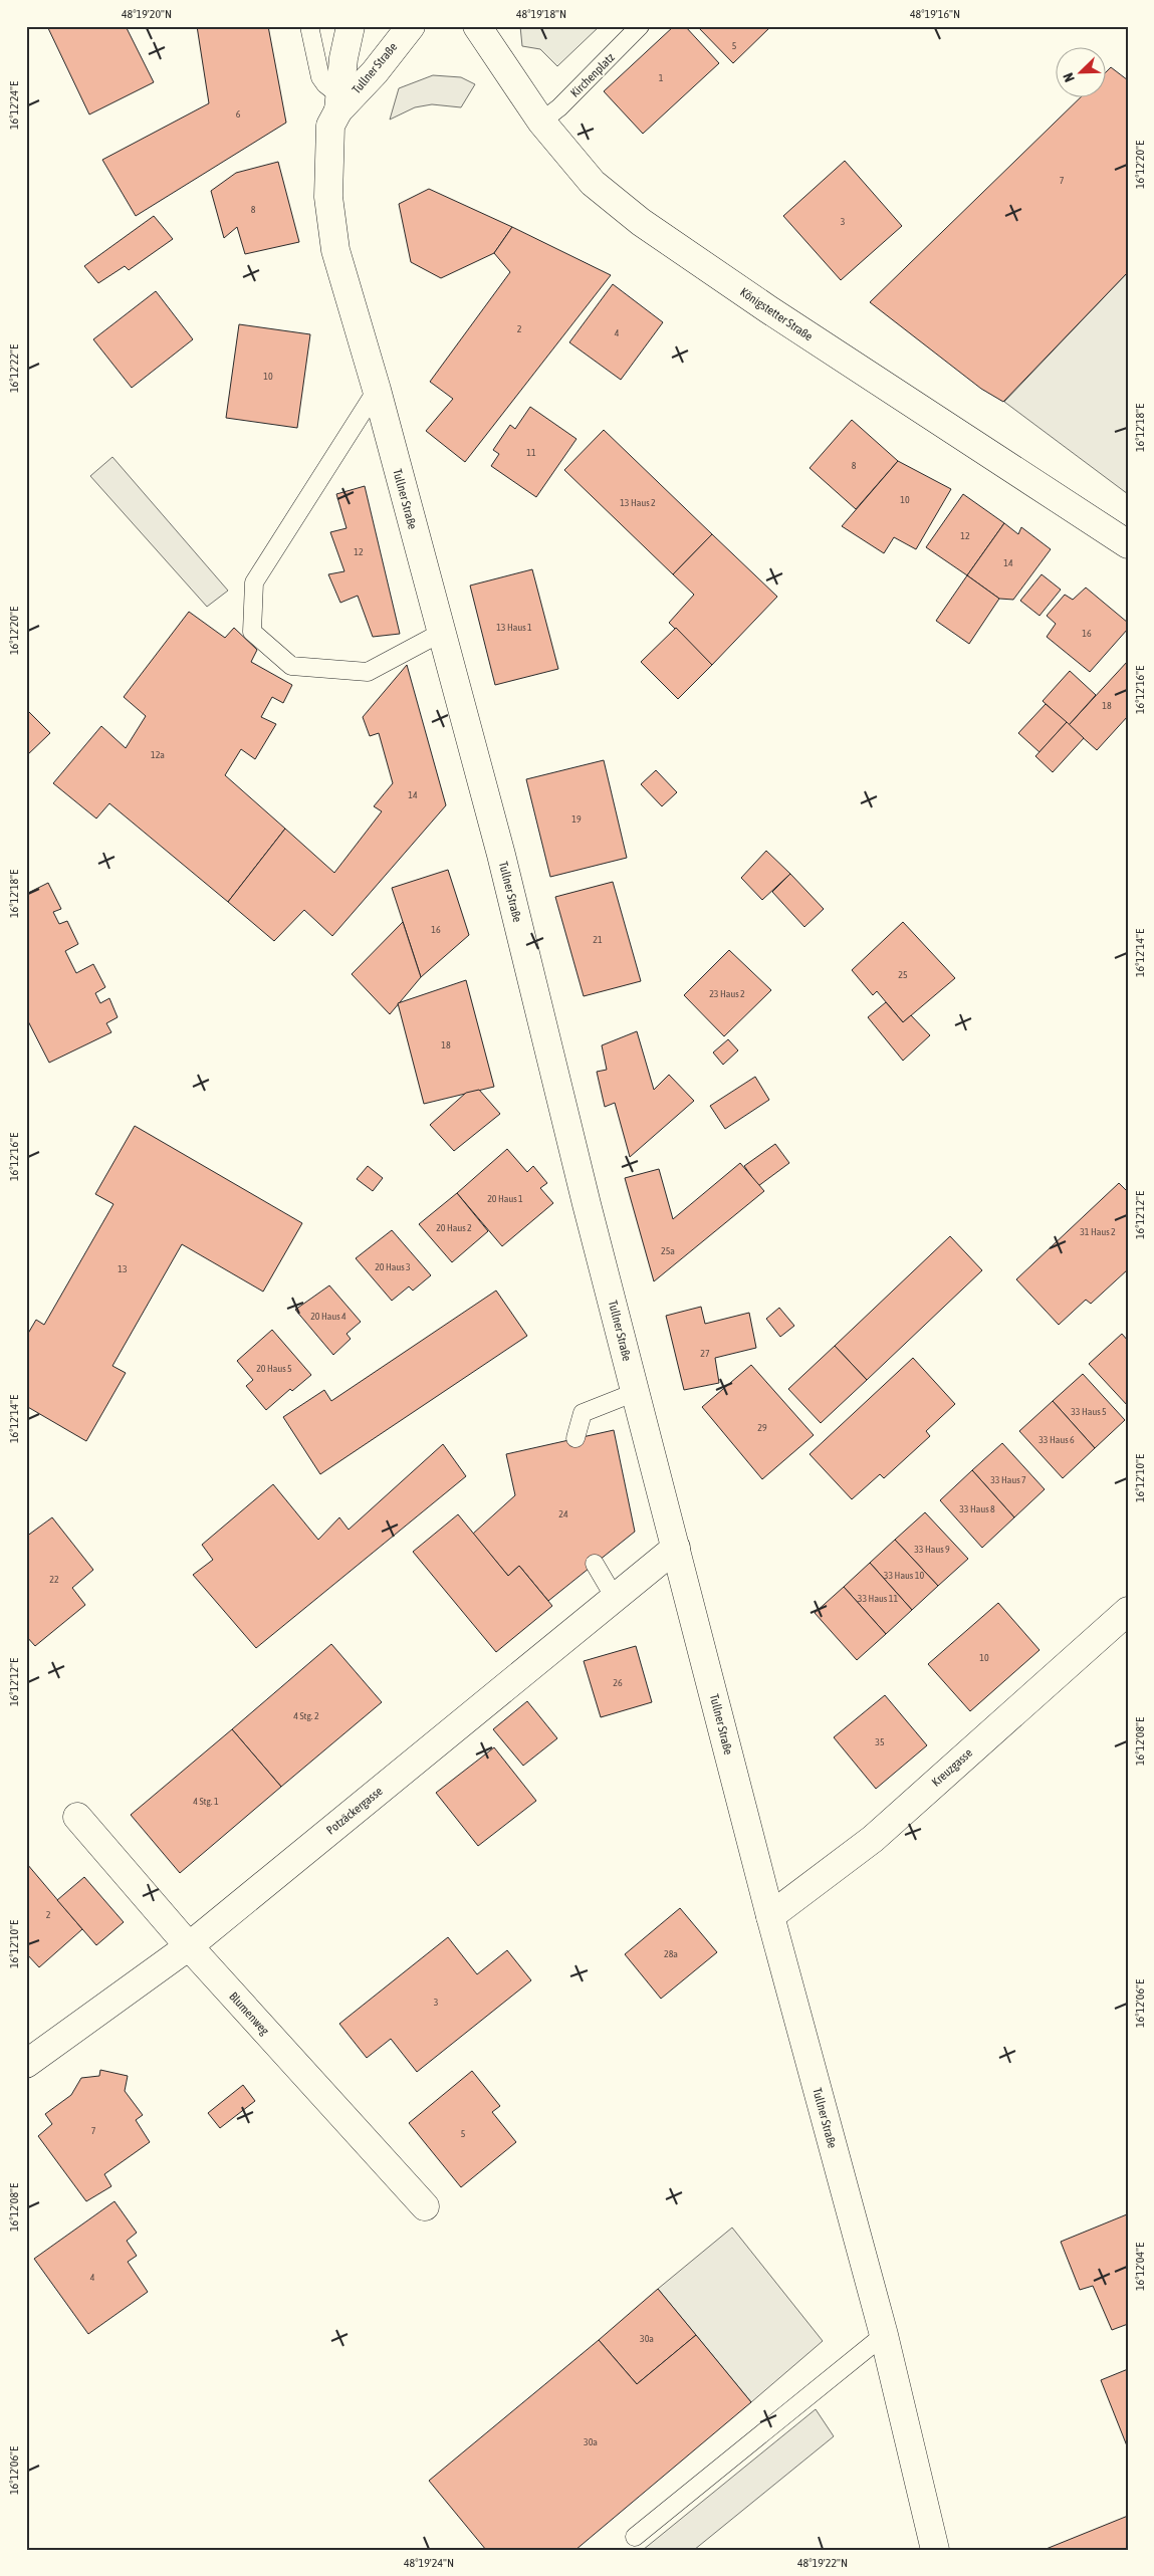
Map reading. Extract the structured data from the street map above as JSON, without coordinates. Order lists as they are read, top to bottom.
{
  "streets": {
    "main road": [
      "Tullner Straße",
      "Königstetter Straße",
      "Kreuzgasse",
      "Potzäckergasse",
      "Blumenweg"
    ],
    "lane": ["Kirchenplatz"]
  },
  "crossings": [
    ["Tullner Straße", "Kreuzgasse"],
    ["Tullner Straße", "Potzäckergasse"],
    ["Kirchenplatz", "Königstetter Straße"],
    ["Potzäckergasse", "Blumenweg"]
  ],
  "house_numbers": [
    "5",
    "1",
    "6",
    "7",
    "8",
    "3",
    "2",
    "4",
    "10",
    "11",
    "8",
    "10",
    "13 Haus 2",
    "12",
    "12",
    "14",
    "13 Haus 1",
    "16",
    "18",
    "12a",
    "14",
    "19",
    "16",
    "21",
    "25",
    "23 Haus 2",
    "18",
    "20 Haus 1",
    "20 Haus 2",
    "31 Haus 2",
    "25a",
    "20 Haus 3",
    "13",
    "20 Haus 4",
    "27",
    "20 Haus 5",
    "33 Haus 5",
    "29",
    "33 Haus 6",
    "33 Haus 7",
    "33 Haus 8",
    "24",
    "33 Haus 9",
    "33 Haus 10",
    "22",
    "33 Haus 11",
    "10",
    "26",
    "4 Stg. 2",
    "35",
    "4 Stg. 1",
    "2",
    "28a",
    "3",
    "7",
    "5",
    "4",
    "30a",
    "30a"
  ],
  "north": "bottom left",
  "coordinates": [
    "48°19'20\"N",
    "48°19'18\"N",
    "48°19'16\"N",
    "16°12'24\"E",
    "16°12'20\"E",
    "16°12'22\"E",
    "16°12'18\"E",
    "16°12'16\"E",
    "16°12'14\"E",
    "16°12'12\"E",
    "16°12'10\"E",
    "16°12'08\"E",
    "16°12'06\"E",
    "16°12'04\"E",
    "48°19'24\"N",
    "48°19'22\"N"
  ]
}
